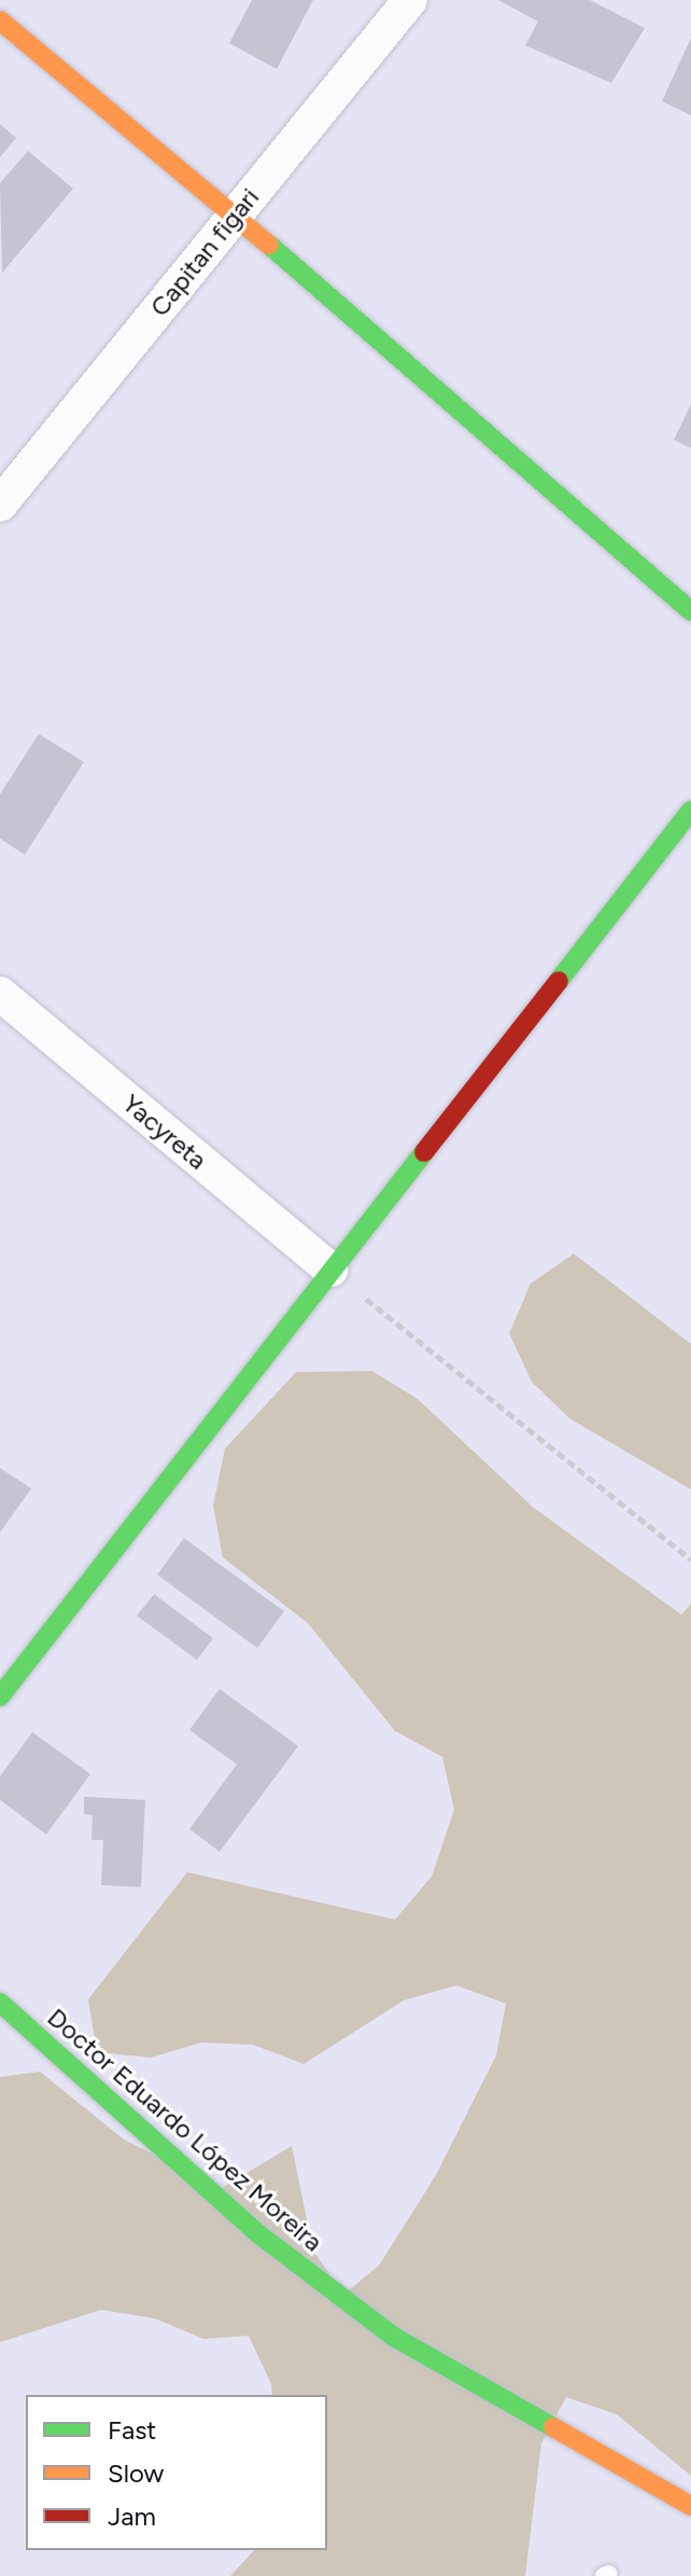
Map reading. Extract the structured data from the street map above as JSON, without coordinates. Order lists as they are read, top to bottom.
{
  "streets": {
    "street": ["Capitan figari", "Yacyreta", "Doctor Eduardo López Moreira"]
  },
  "legend": ["Fast", "Slow", "Jam"]
}
